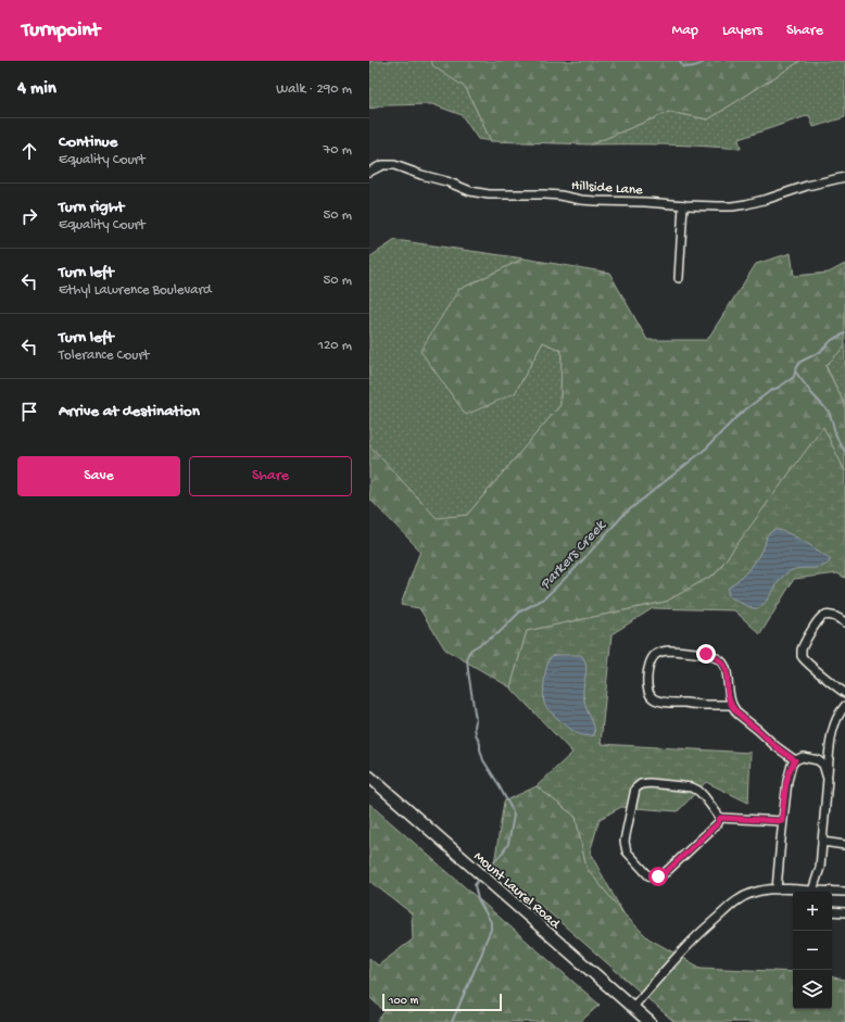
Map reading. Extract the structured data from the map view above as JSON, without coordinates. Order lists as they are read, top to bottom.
{
  "streets": {
    "main road": ["Mount Laurel Road"],
    "street": ["Hillside Lane"]
  },
  "water": ["Parkers Creek"],
  "scale_bar": "100 m",
  "page": {
    "header": "Turnpoint",
    "nav": ["Map", "Layers", "Share"],
    "heading": ["4 min", "Walk · 290 m"],
    "list": [
      ["Continue", "Equality Court", "70 m"],
      ["Turn right", "Equality Court", "50 m"],
      ["Turn left", "Ethyl Lawrence Boulevard", "50 m"],
      ["Turn left", "Tolerance Court", "120 m"],
      "Arrive at destination"
    ],
    "buttons": ["Save", "Share"],
    "map_buttons": ["+", "−"],
    "scale": "100 m"
  }
}
